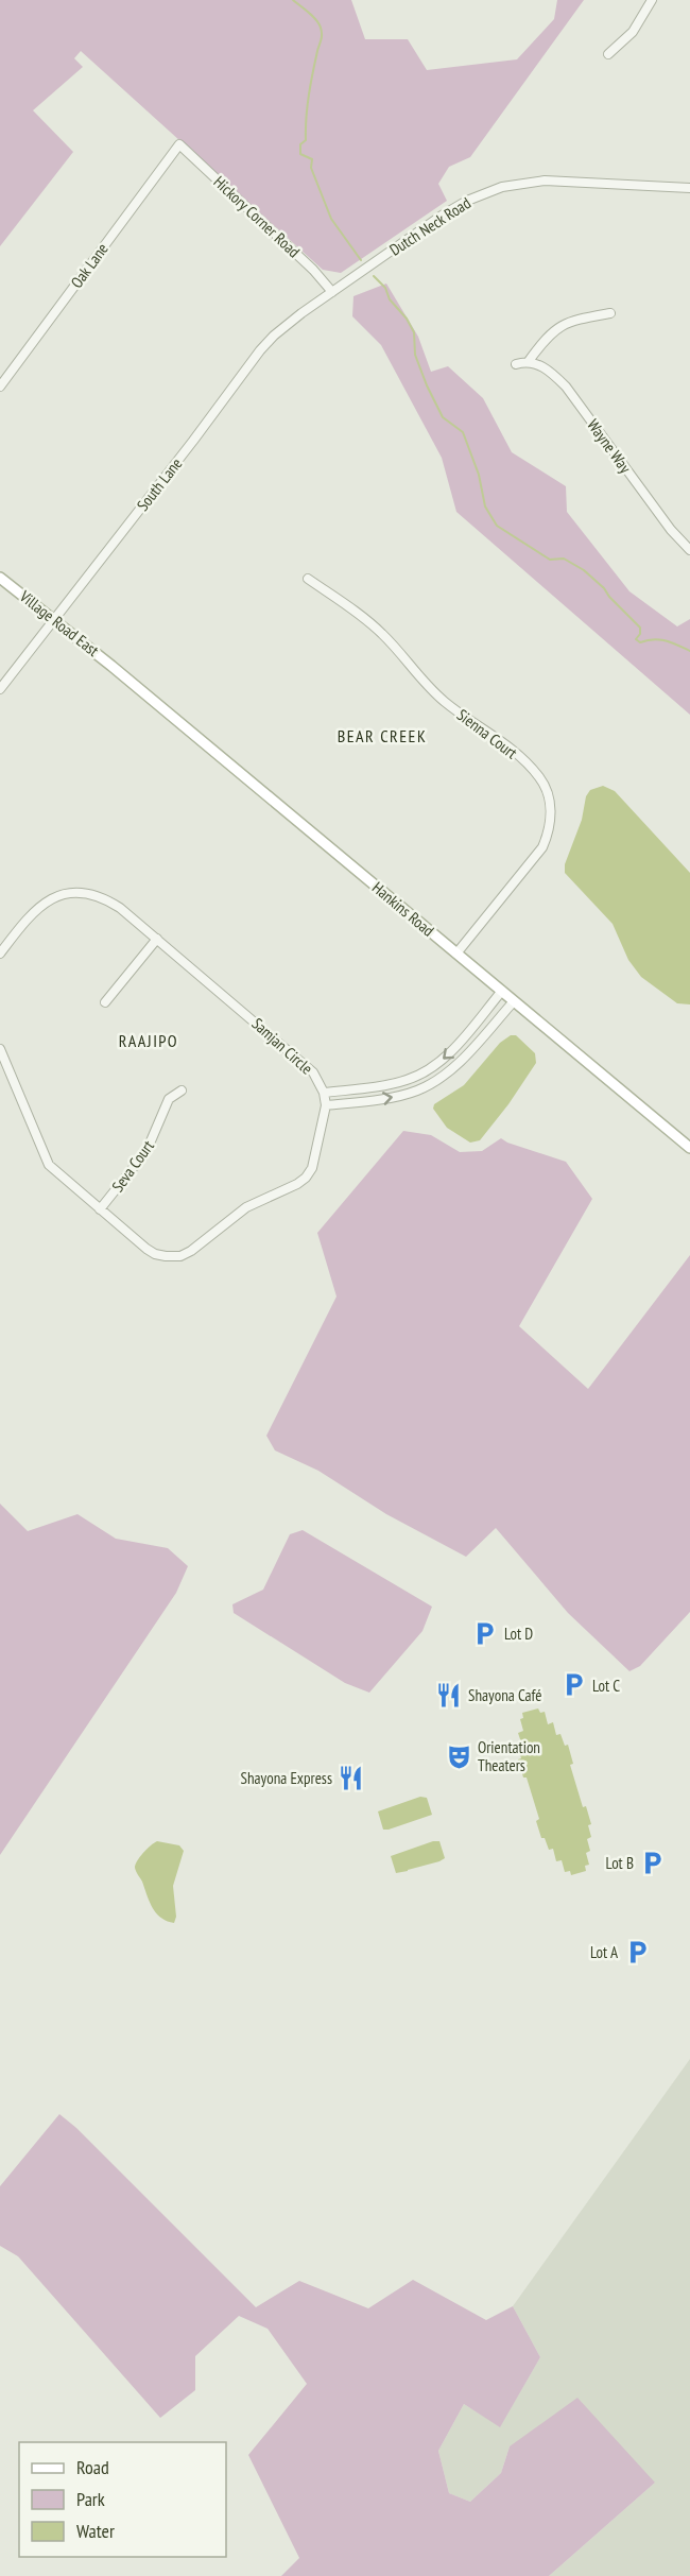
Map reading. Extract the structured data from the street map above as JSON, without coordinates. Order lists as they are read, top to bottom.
{
  "streets": {
    "main road": ["Village Road East", "Hankins Road"],
    "street": [
      "Hickory Corner Road",
      "Dutch Neck Road",
      "Oak Lane",
      "Wayne Way",
      "South Lane",
      "Sienna Court",
      "Samjan Circle",
      "Seva Court"
    ]
  },
  "crossings": [
    ["Hickory Corner Road", "Dutch Neck Road"],
    ["Hickory Corner Road", "Oak Lane"],
    ["Hickory Corner Road", "South Lane"],
    ["Dutch Neck Road", "South Lane"],
    ["South Lane", "Village Road East"],
    ["Village Road East", "Hankins Road"],
    ["Sienna Court", "Hankins Road"],
    ["Samjan Circle", "Seva Court"]
  ],
  "districts": ["BEAR CREEK", "RAAJIPO"],
  "places": {
    "parking": [
      "Lot D",
      "Lot C",
      "Lot B",
      "Lot A"
    ],
    "restaurant": ["Shayona Café", "Shayona Express"],
    "theatre": ["Orientation Theaters"]
  },
  "legend": ["Road", "Park", "Water"]
}
